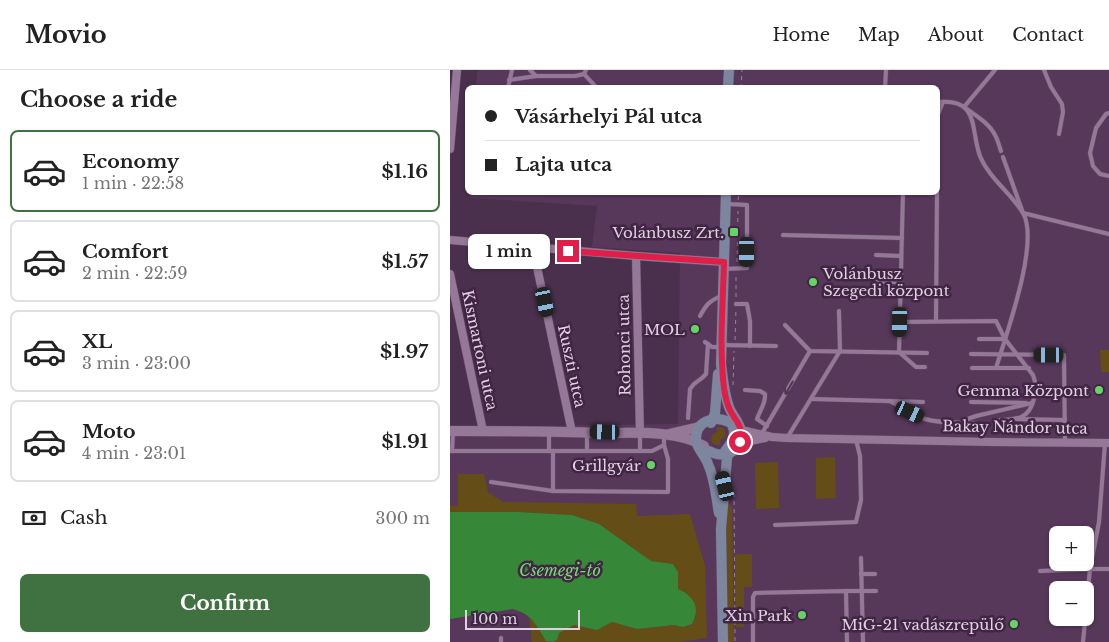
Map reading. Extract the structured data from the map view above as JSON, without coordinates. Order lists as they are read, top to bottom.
{
  "streets": {
    "street": [
      "Rohonci utca",
      "Kismartoni utca",
      "Ruszti utca",
      "Bakay Nándor utca"
    ]
  },
  "water": ["Csemegi-tó"],
  "places": {
    "transit": ["Volánbusz Zrt."],
    "other": [
      "Volánbusz Szegedi központ",
      "MOL",
      "Gemma Központ",
      "Grillgyár",
      "Xin Park",
      "MiG-21 vadászrepülő"
    ]
  },
  "scale_bar": "100 m",
  "page": {
    "header": "Movio",
    "nav": [
      "Home",
      "Map",
      "About",
      "Contact"
    ],
    "heading": "Choose a ride",
    "banner": ["Vásárhelyi Pál utca", "Lajta utca"],
    "list": [
      {
        "name": "Economy",
        "note": "1 min · 22:58",
        "value": "$1.16"
      },
      {
        "name": "Comfort",
        "note": "2 min · 22:59",
        "value": "$1.57"
      },
      {
        "name": "XL",
        "note": "3 min · 23:00",
        "value": "$1.97"
      },
      {
        "name": "Moto",
        "note": "4 min · 23:01",
        "value": "$1.91"
      }
    ],
    "bubble": "1 min",
    "pay": ["Cash", "300 m"],
    "map_buttons": ["+", "−"],
    "buttons": "Confirm",
    "scale": "100 m"
  }
}
